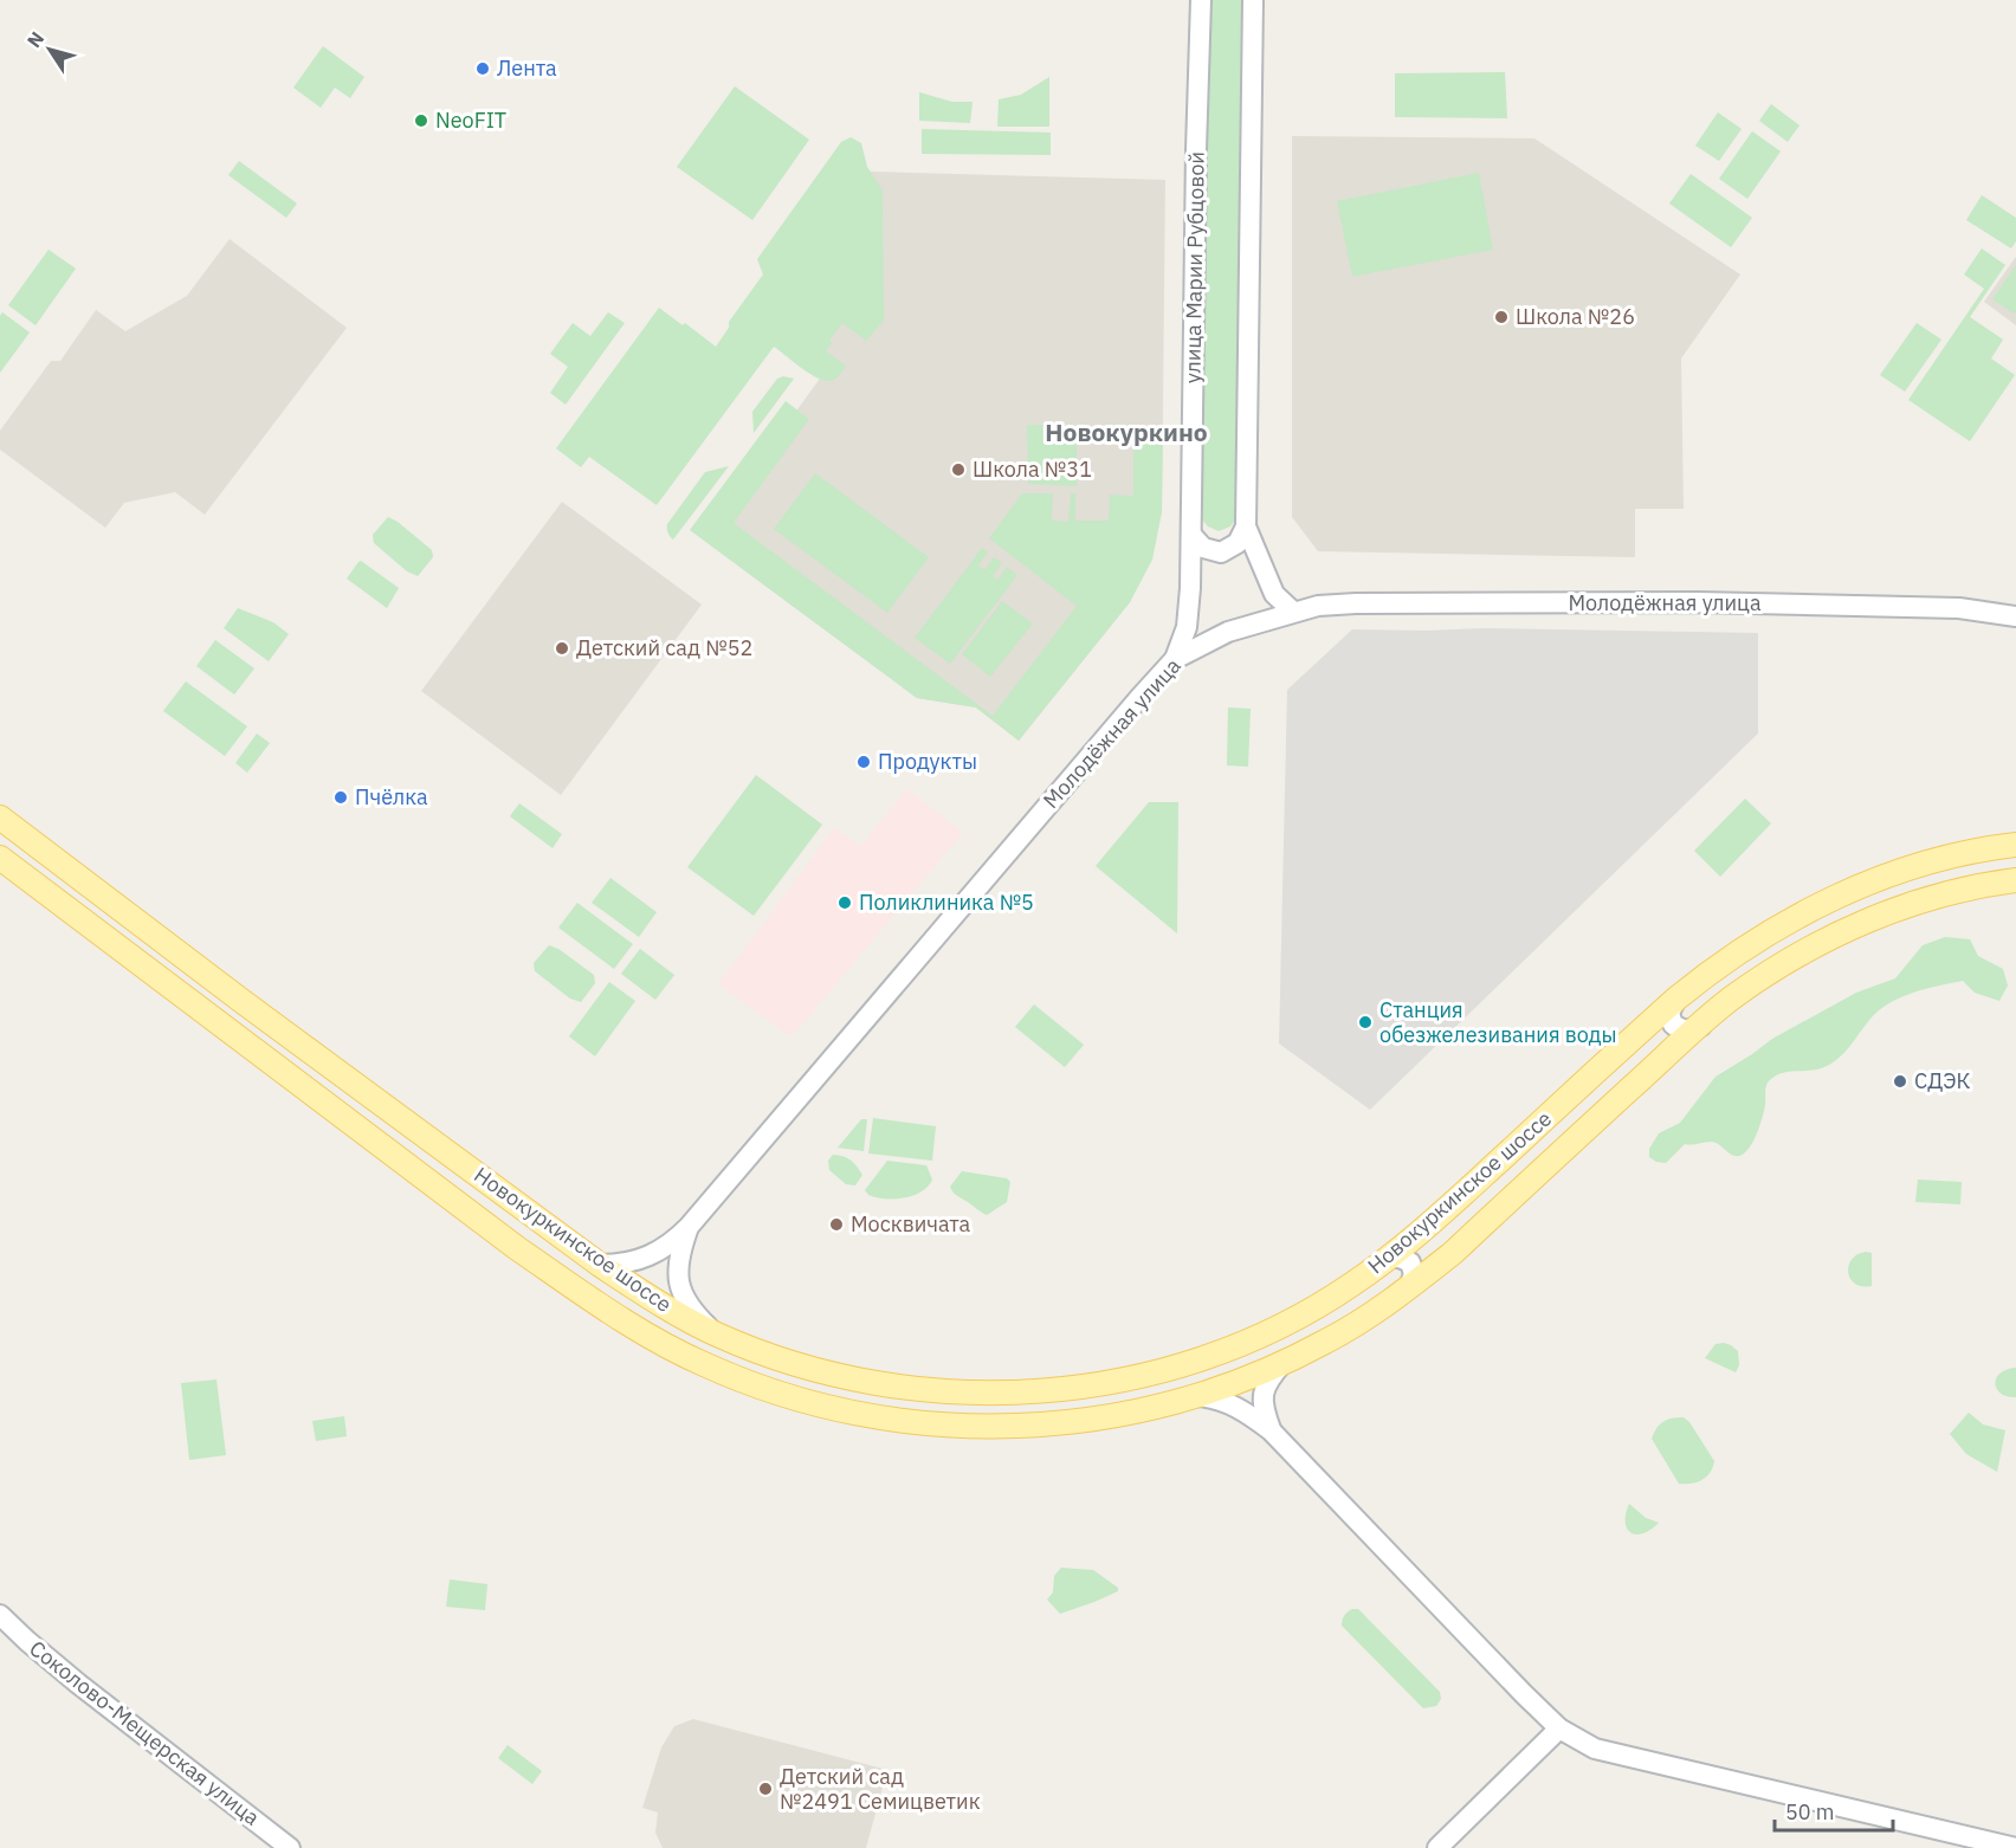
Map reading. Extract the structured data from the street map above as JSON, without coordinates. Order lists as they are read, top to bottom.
{
  "streets": {
    "main road": ["Новокуркинское шоссе"],
    "street": ["улица Марии Рубцовой", "Молодёжная улица", "Соколово-Мещерская улица"]
  },
  "crossings": [
    ["улица Марии Рубцовой", "Молодёжная улица"],
    ["Молодёжная улица", "Новокуркинское шоссе"]
  ],
  "districts": ["Новокуркино"],
  "places": [
    "Лента",
    "NeoFIT",
    "Школа №26",
    "Школа №31",
    "Детский сад №52",
    "Продукты",
    "Пчёлка",
    "Поликлиника №5",
    "Станция обезжелезивания воды",
    "СДЭК",
    "Москвичата",
    "Детский сад №2491 Семицветик"
  ],
  "scale_bar": "50 m",
  "north": "top left"
}
